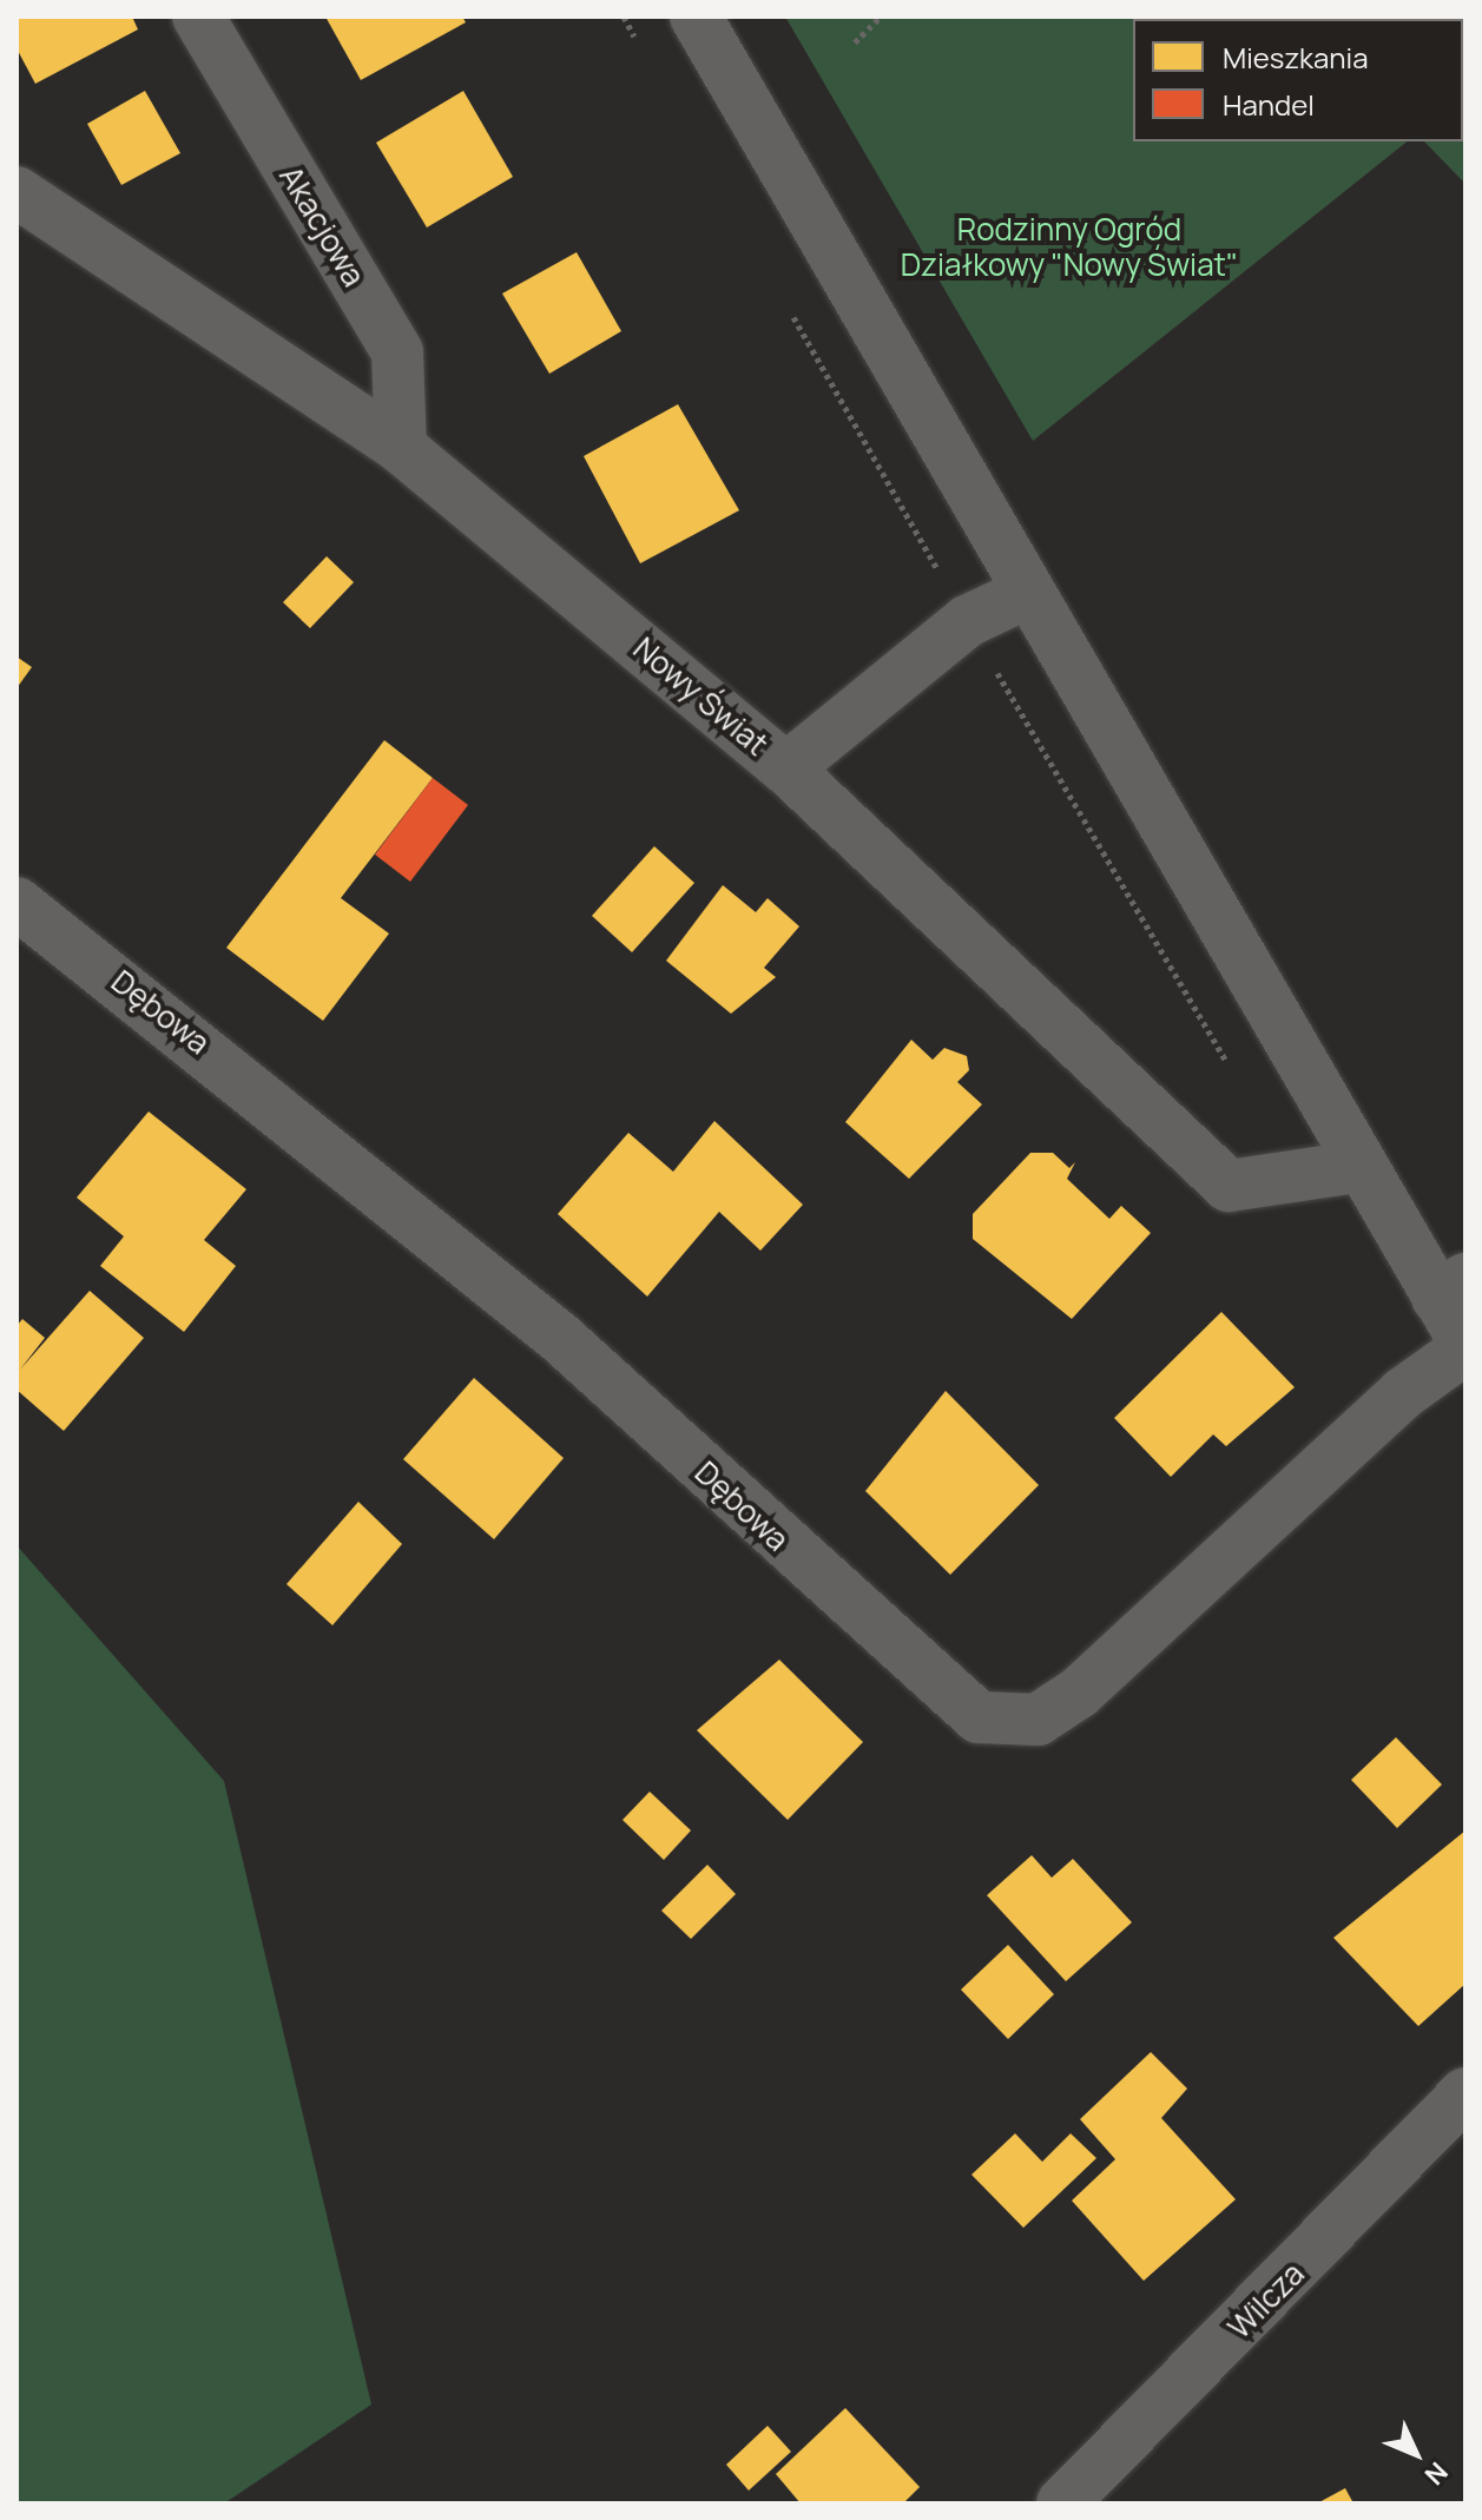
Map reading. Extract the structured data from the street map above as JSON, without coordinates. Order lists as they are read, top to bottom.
{
  "streets": {
    "street": [
      "Akacjowa",
      "Nowy Świat",
      "Dębowa",
      "Wilcza"
    ]
  },
  "crossings": [
    ["Akacjowa", "Nowy Świat"]
  ],
  "parks": ["Rodzinny Ogród Działkowy \"Nowy Świat\""],
  "legend": ["Mieszkania", "Handel"],
  "north": "bottom right"
}
